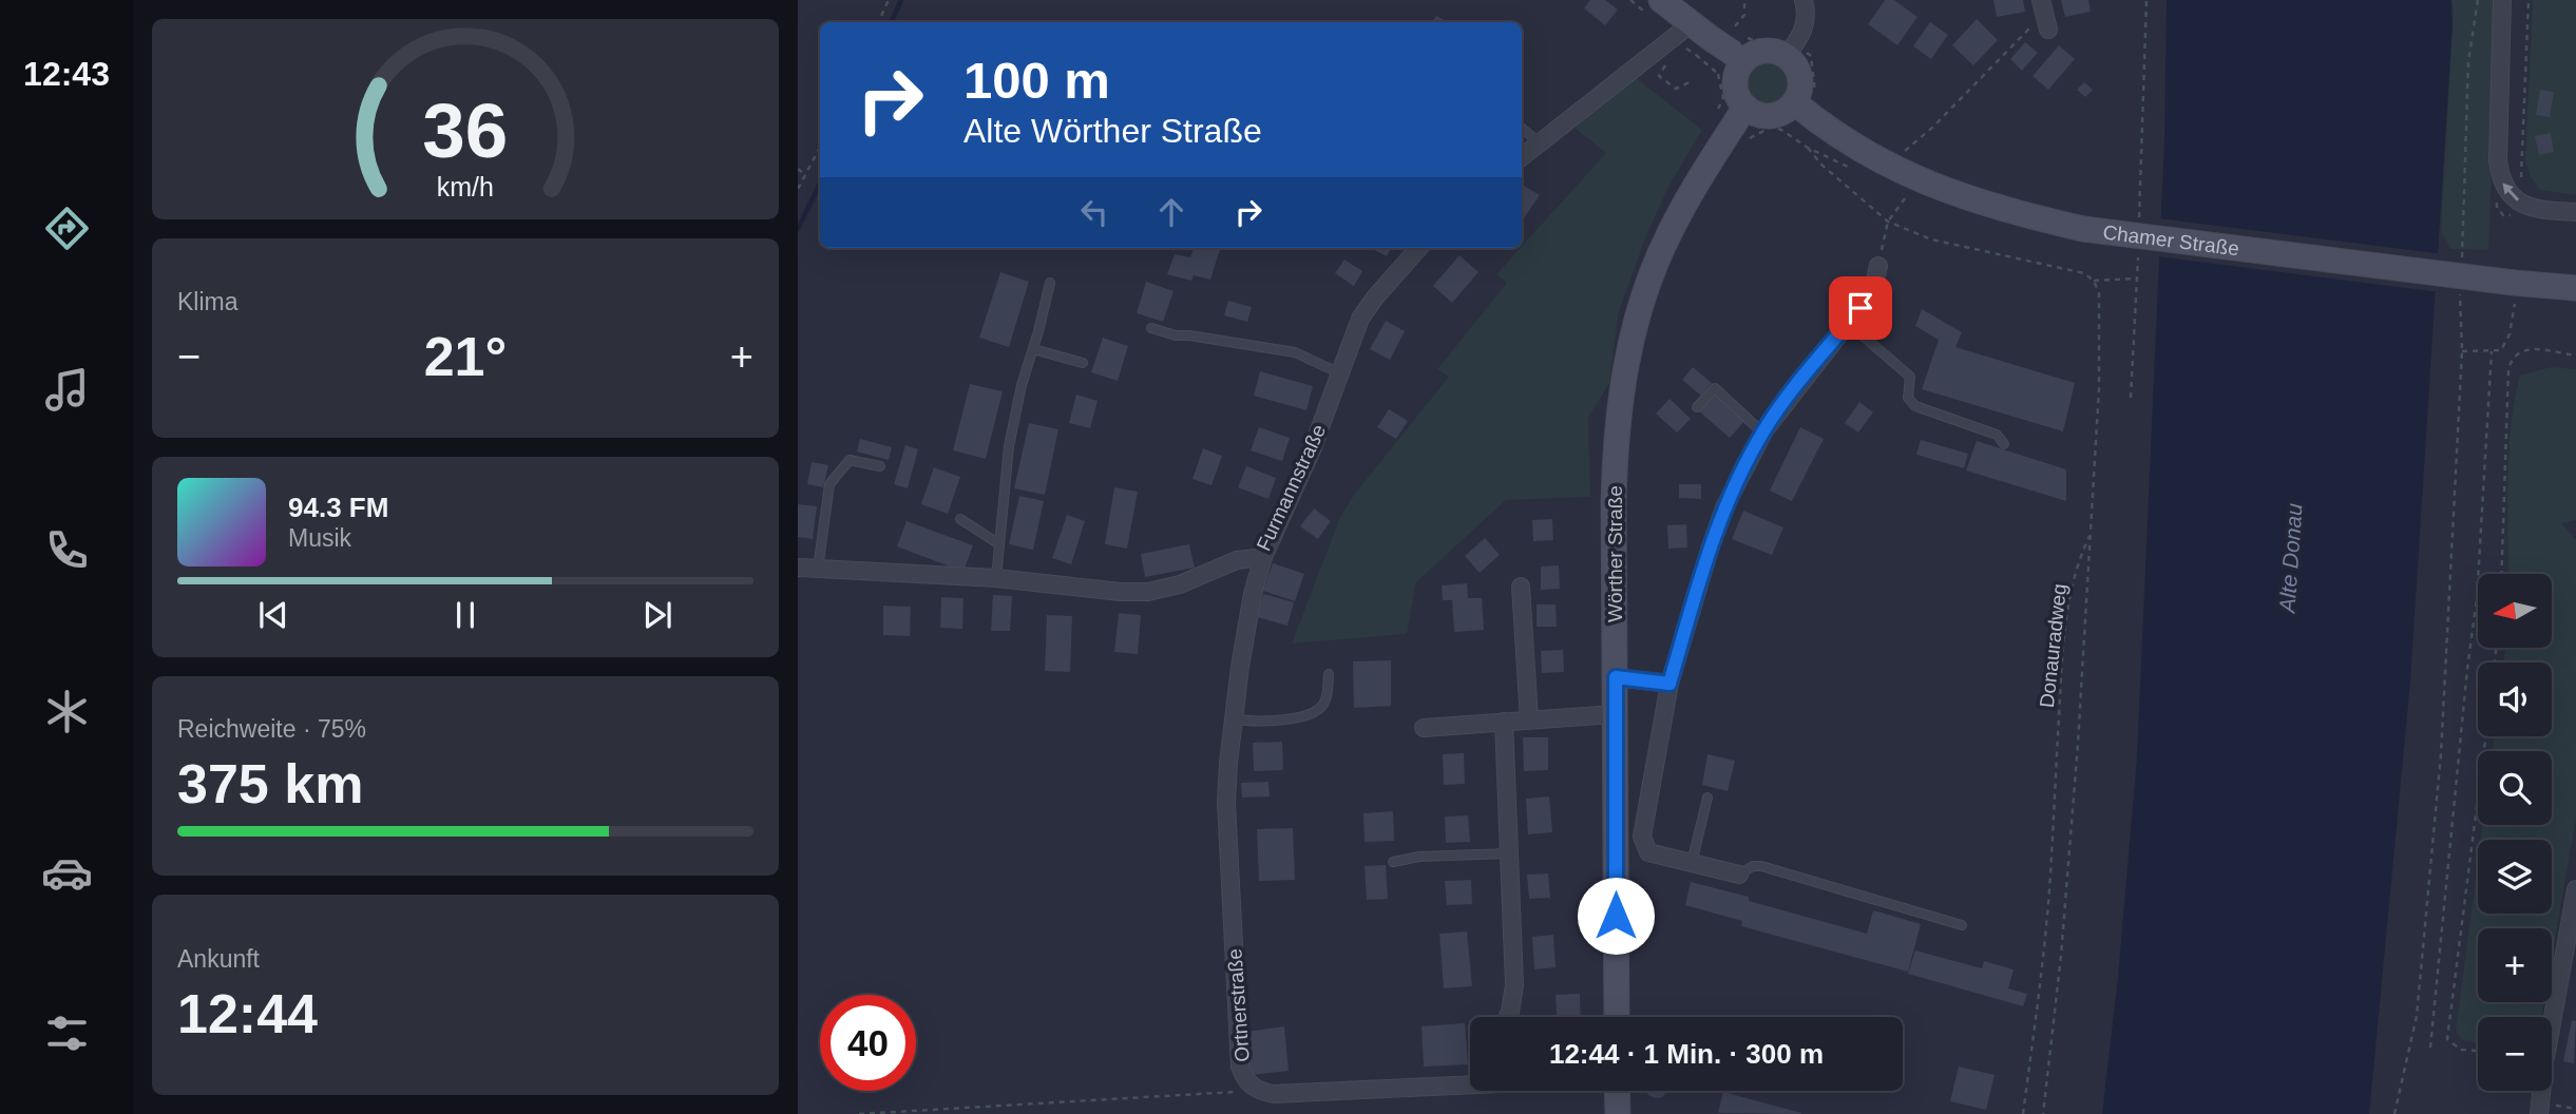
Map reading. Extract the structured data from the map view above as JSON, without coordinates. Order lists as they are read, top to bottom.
{
  "streets": {
    "main road": ["Chamer Straße", "Wörther Straße"],
    "street": ["Furmannstraße", "Ortnerstraße"],
    "path": ["Donauradweg"]
  },
  "crossings": [
    ["Chamer Straße", "Wörther Straße"],
    ["Furmannstraße", "Ortnerstraße"]
  ],
  "water": ["Alte Donau"],
  "north": "left",
  "page": {
    "tabs": "12:43",
    "turn": ["100 m", "Alte Wörther Straße"],
    "tile": [
      "Klima",
      ["Reichweite · 75%", "375 km"],
      ["Ankunft", "12:44"]
    ],
    "heat": ["−", "21°", "+"],
    "song": ["94.3 FM", "Musik"],
    "map_buttons": ["+", "−"],
    "limit": "40",
    "trip": "12:44 · 1 Min. · 300 m",
    "gauge": ["36", "km/h"]
  }
}
